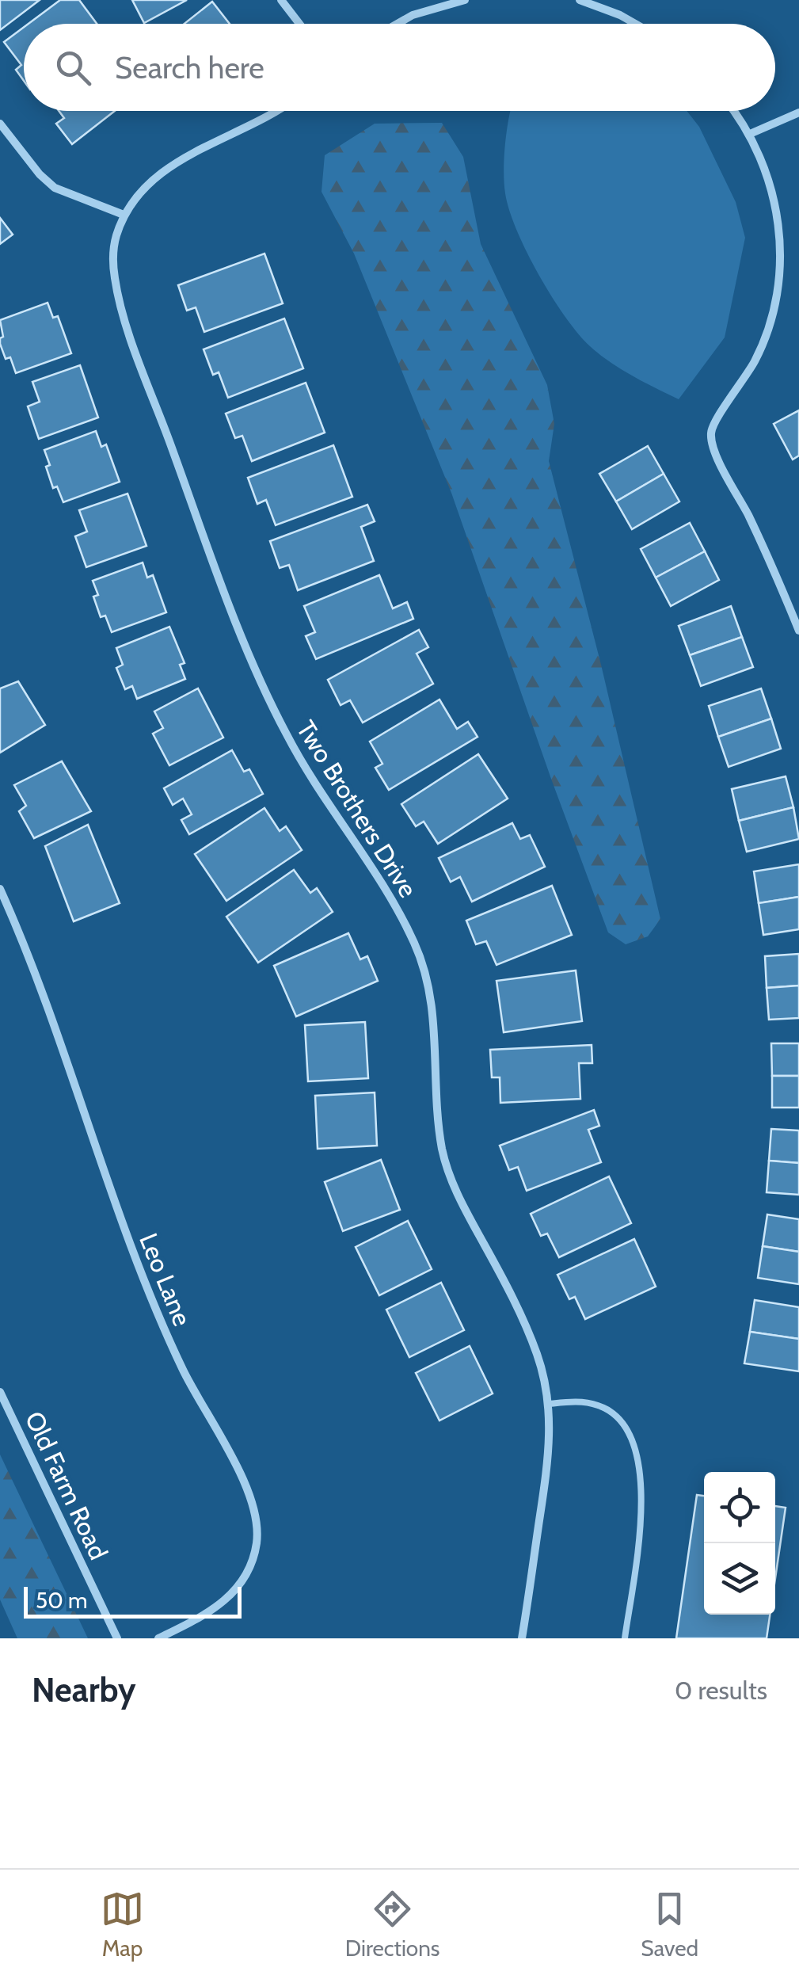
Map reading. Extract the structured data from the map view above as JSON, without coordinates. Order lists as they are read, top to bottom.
{
  "streets": {
    "street": ["Two Brothers Drive", "Leo Lane", "Old Farm Road"]
  },
  "scale_bar": "50 m",
  "page": {
    "search": "Search here",
    "scale": "50 m",
    "heading": ["Nearby", "0 results"],
    "nav": ["Map", "Directions", "Saved"]
  }
}
